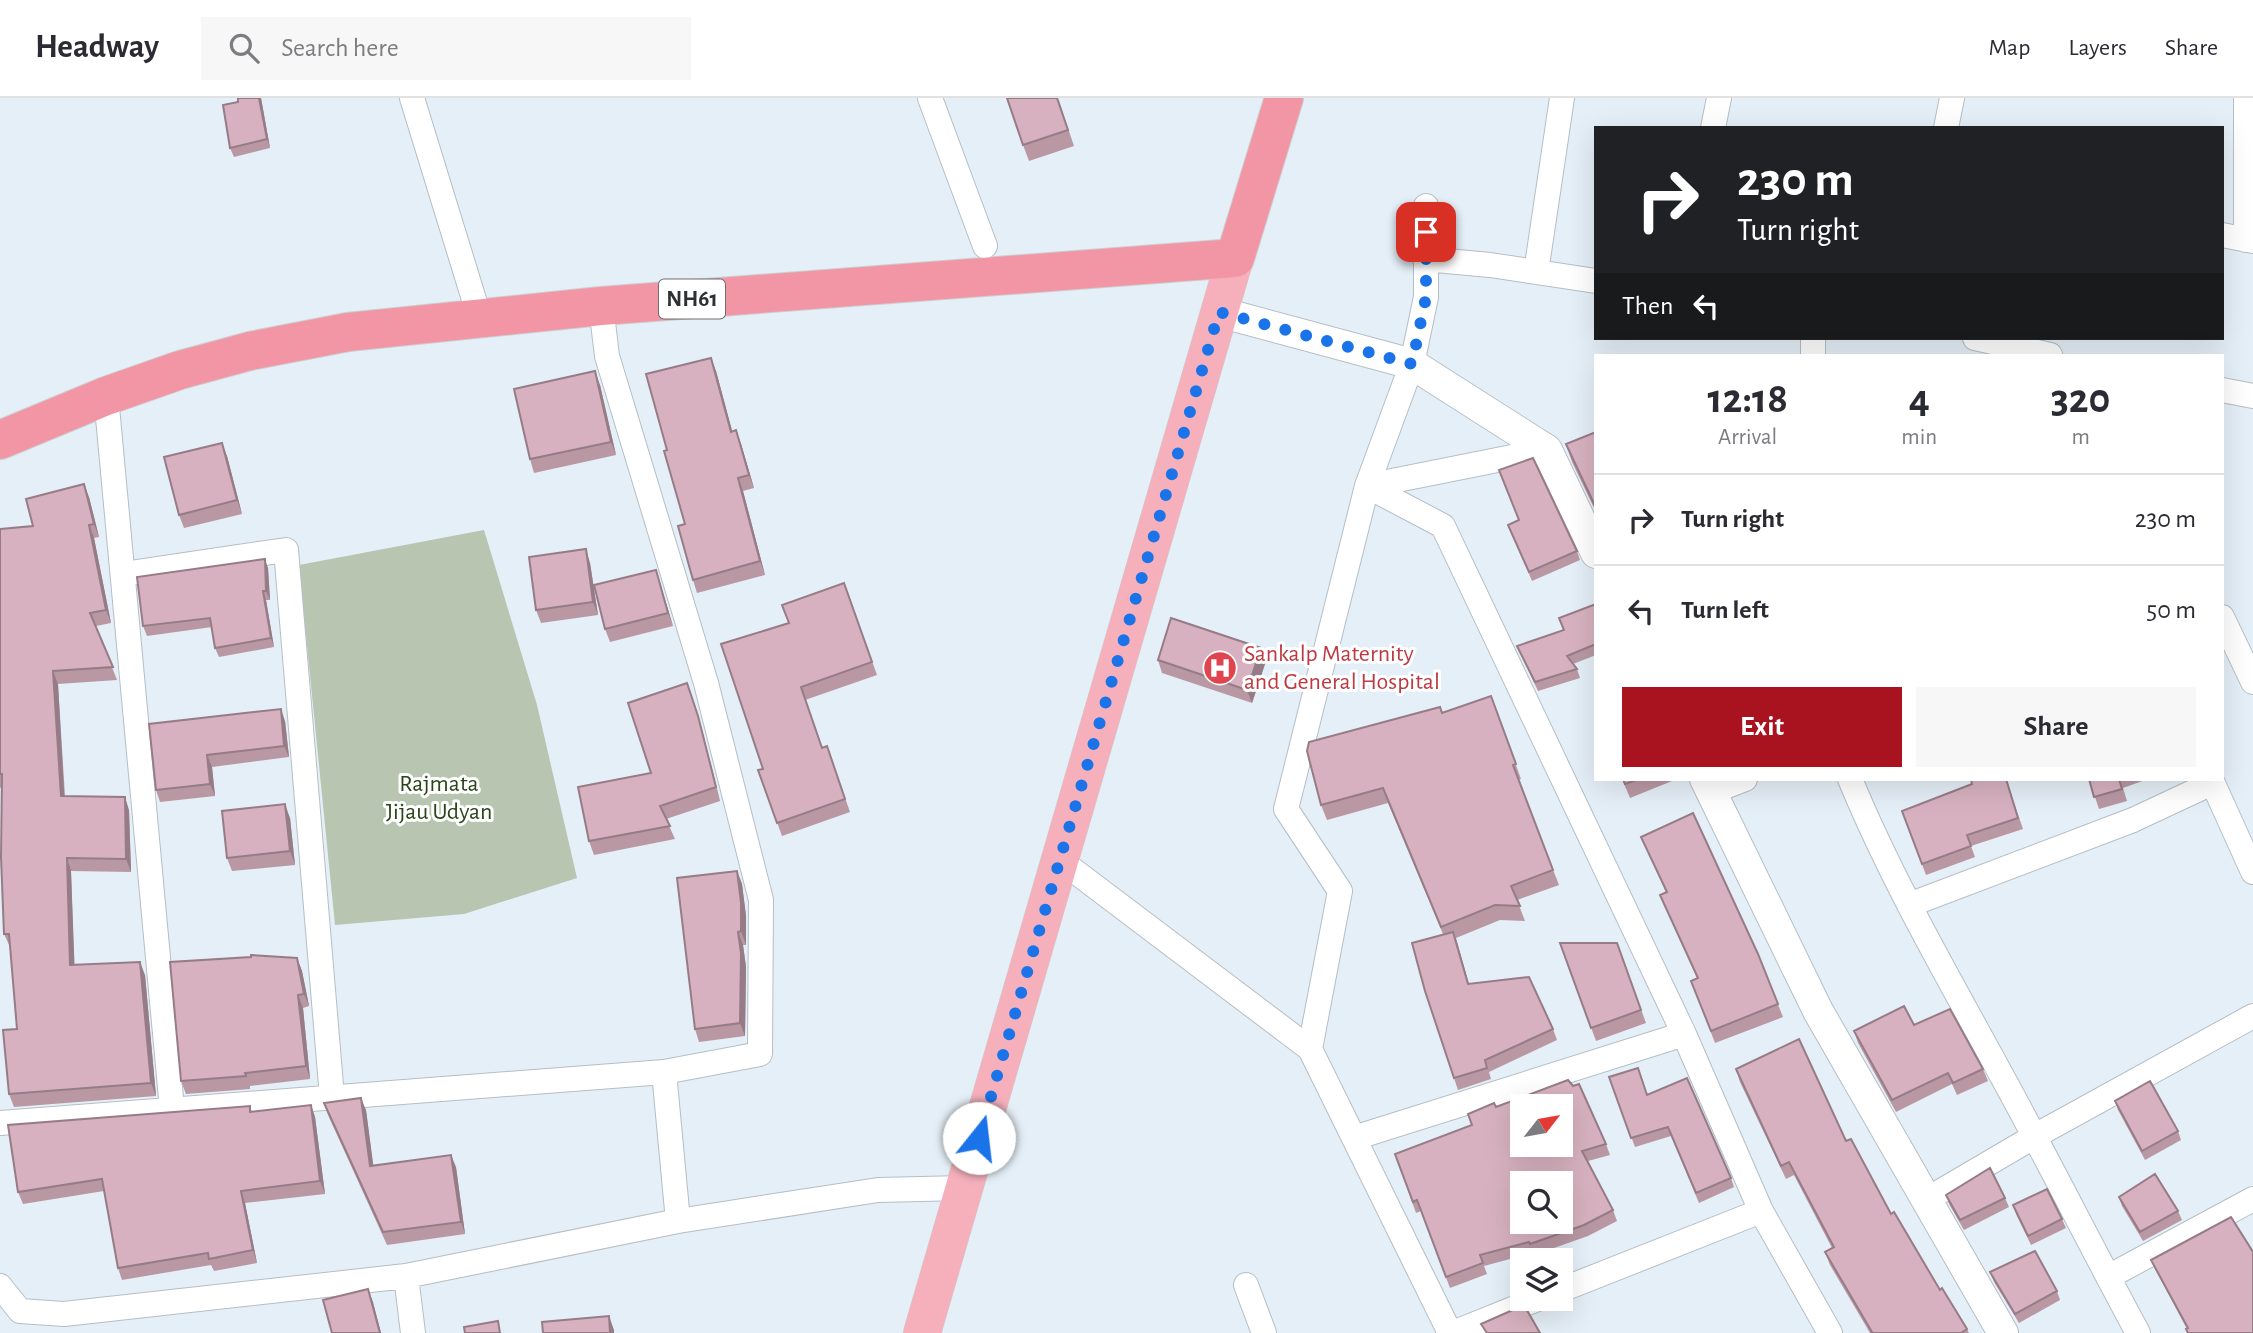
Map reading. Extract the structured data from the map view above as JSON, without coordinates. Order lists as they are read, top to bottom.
{
  "streets": {
    "highway": ["NH61"]
  },
  "parks": ["Rajmata Jijau Udyan"],
  "places": {
    "hospital": ["Sankalp Maternity and General Hospital"]
  },
  "north": "top right",
  "page": {
    "header": "Headway",
    "search": "Search here",
    "nav": ["Map", "Layers", "Share"],
    "turn": ["230 m", "Turn right"],
    "then": "Then",
    "eta": [
      "12:18",
      "Arrival",
      "4",
      "min",
      "320",
      "m"
    ],
    "list": [
      {
        "name": "Turn right",
        "value": "230 m"
      },
      {
        "name": "Turn left",
        "value": "50 m"
      }
    ],
    "buttons": ["Exit", "Share"]
  }
}
